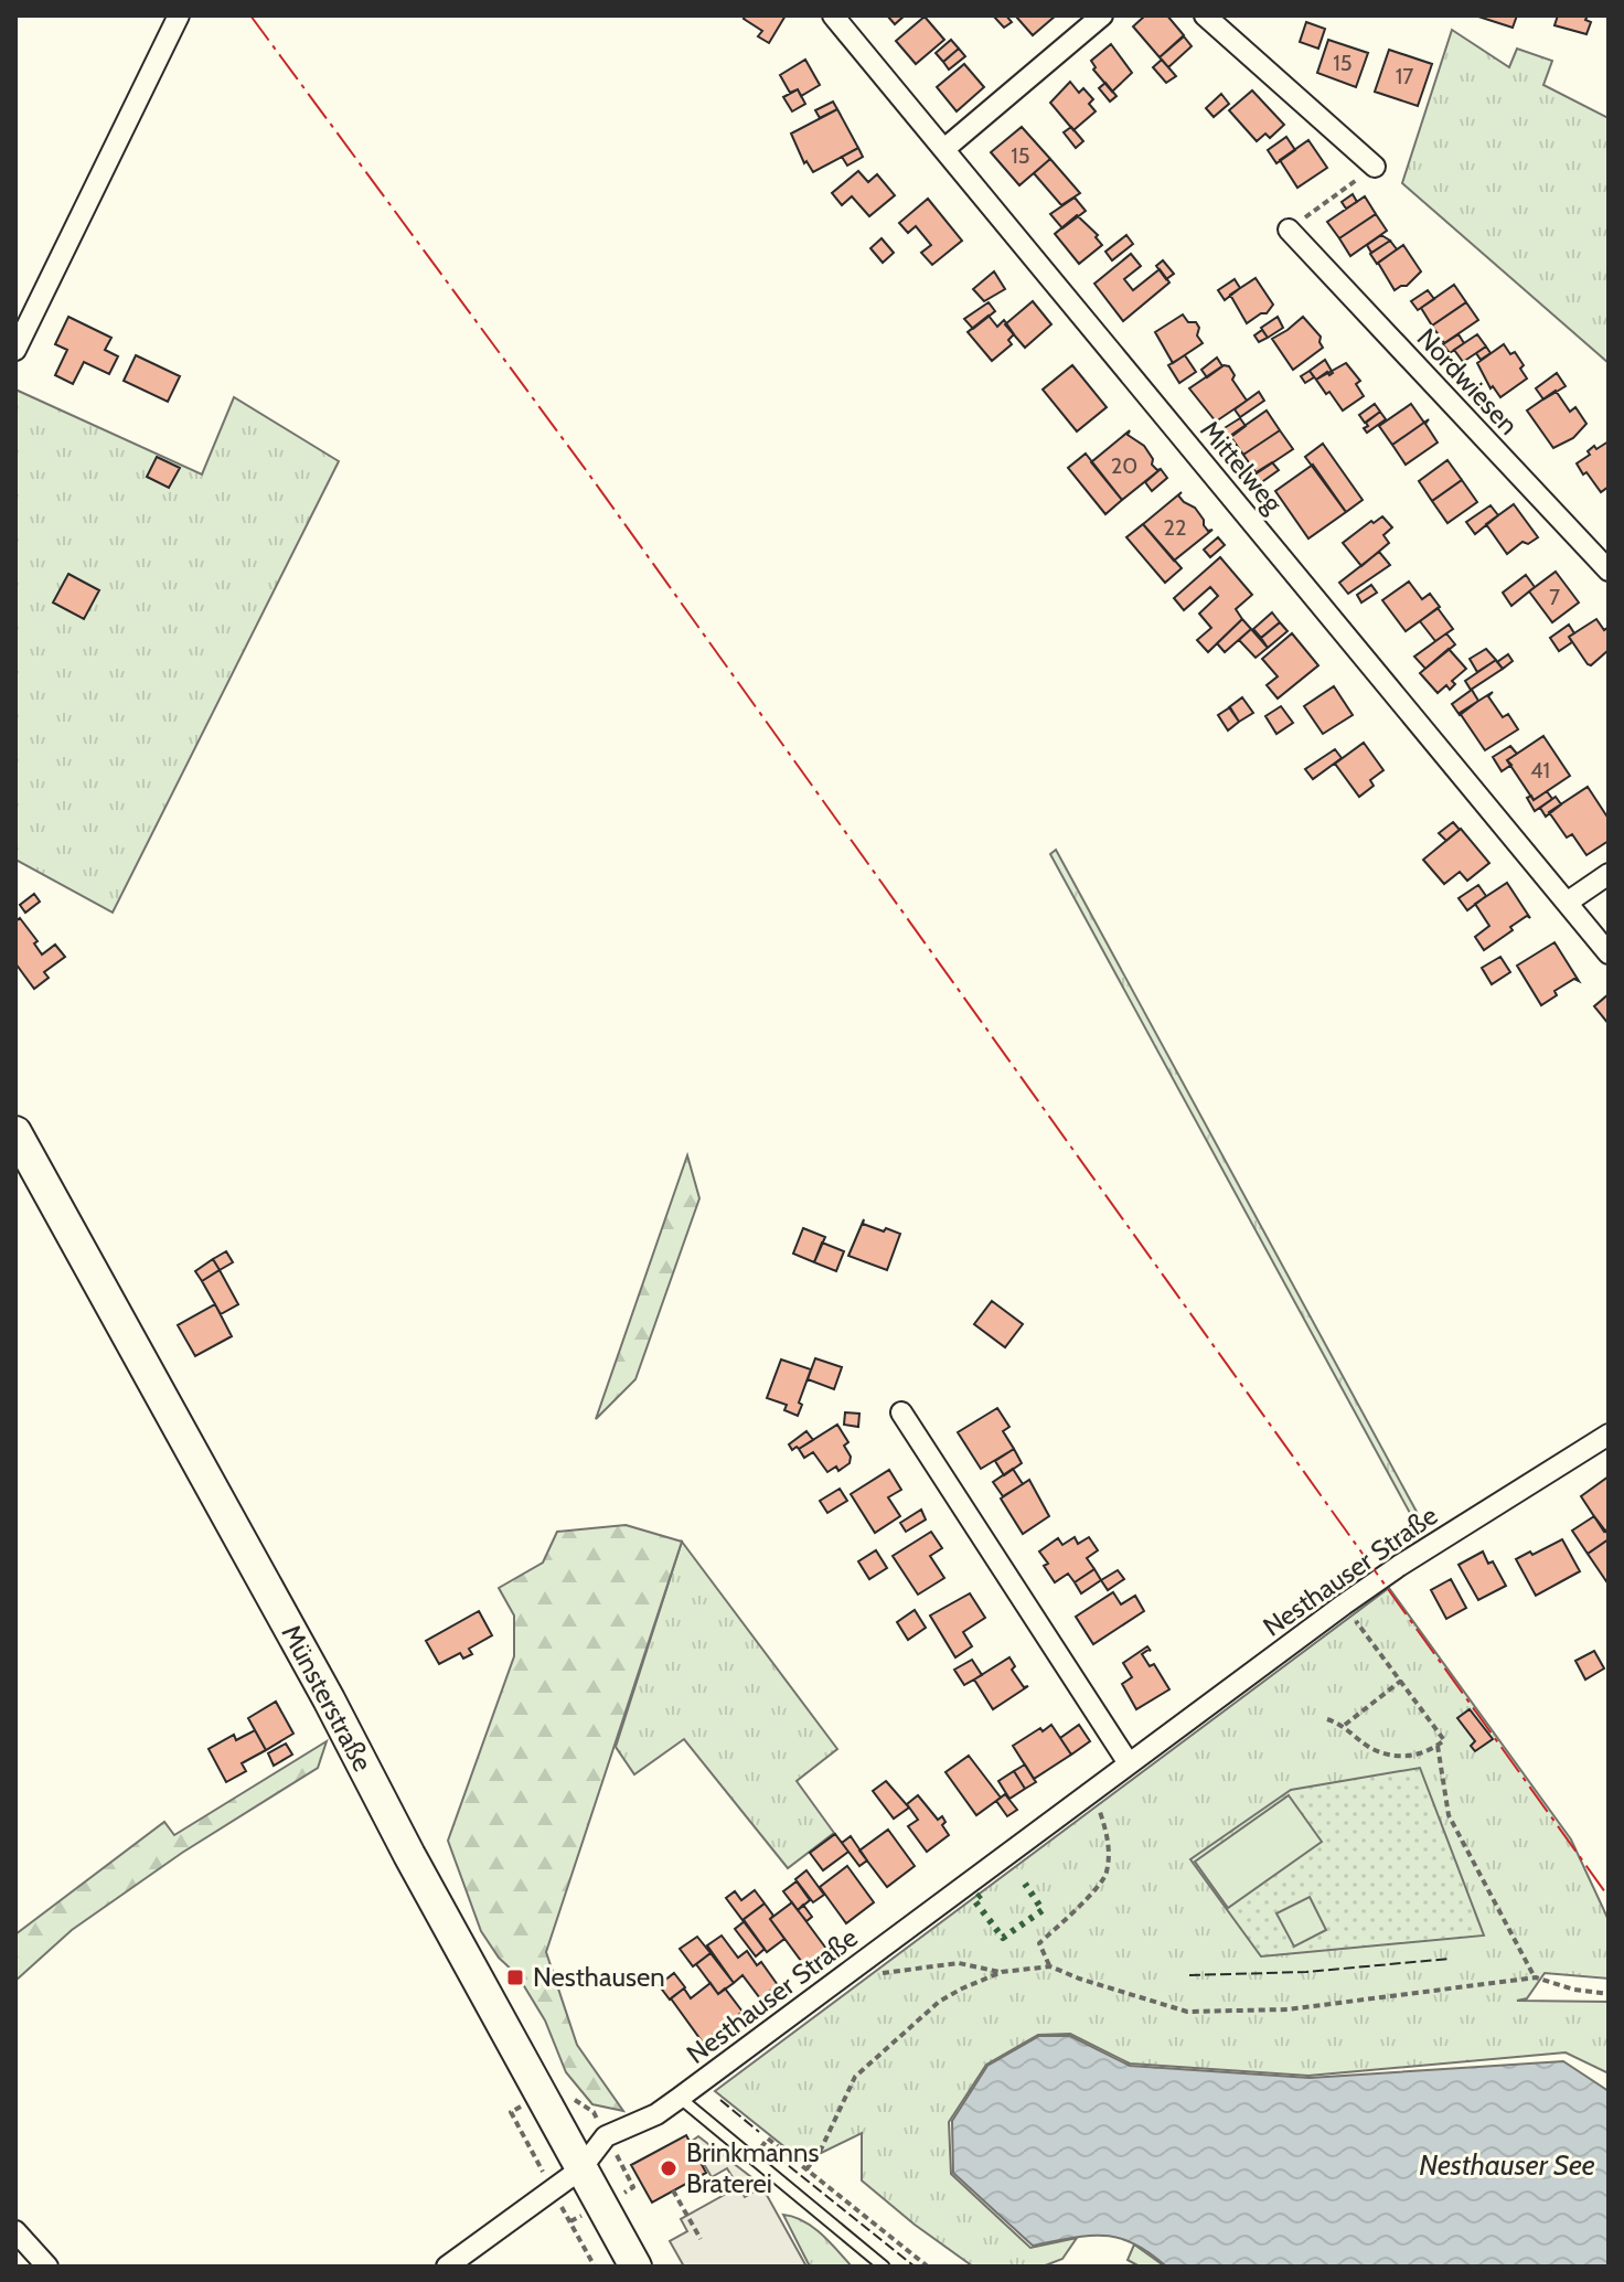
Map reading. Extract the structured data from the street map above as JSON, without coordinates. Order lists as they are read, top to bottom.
{
  "streets": {
    "main road": ["Münsterstraße"],
    "street": ["Nordwiesen", "Mittelweg", "Nesthauser Straße"]
  },
  "crossings": [
    ["Nesthauser Straße", "Münsterstraße"]
  ],
  "water": ["Nesthauser See"],
  "places": {
    "transit": ["Nesthausen"],
    "other": ["Brinkmanns Braterei"]
  },
  "house_numbers": [
    "15",
    "17",
    "15",
    "20",
    "22",
    "7",
    "41"
  ]
}
